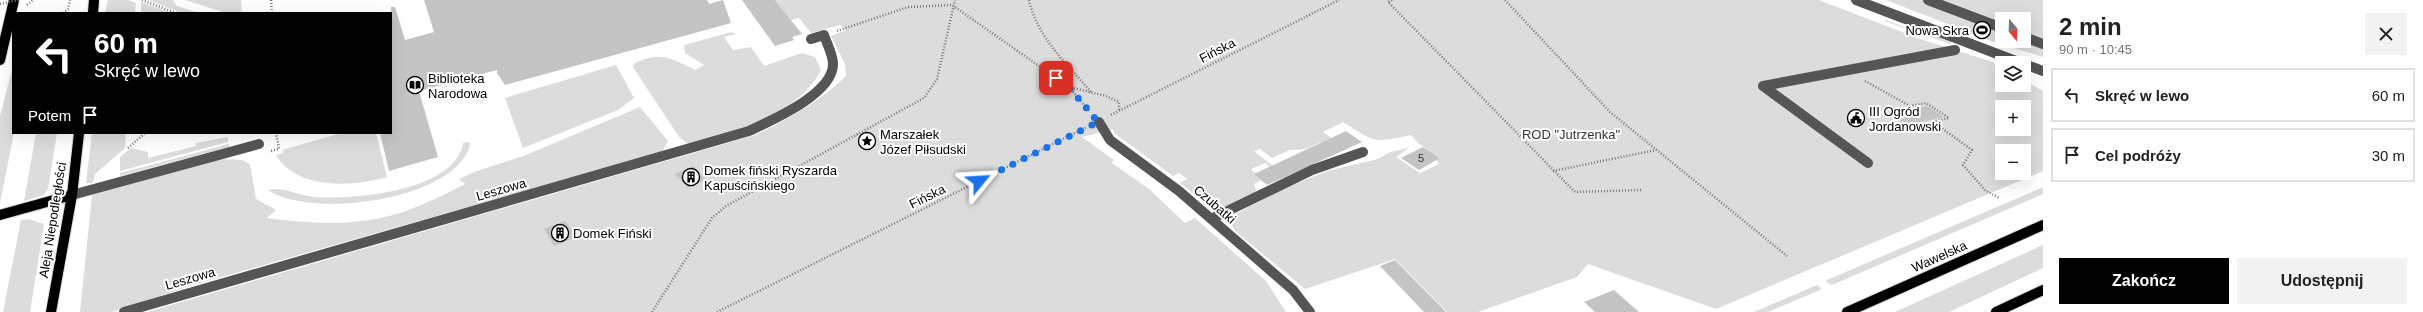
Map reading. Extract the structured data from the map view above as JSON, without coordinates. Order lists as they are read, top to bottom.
{
  "streets": {
    "main road": ["Aleja Niepodległości", "Wawelska"],
    "street": ["Leszowa", "Czubatki"],
    "path": ["Fińska"]
  },
  "crossings": [
    ["Fińska", "Czubatki"]
  ],
  "parks": ["ROD \"Jutrzenka\""],
  "places": {
    "sports": ["Nowa Skra"],
    "library": ["Biblioteka Narodowa"],
    "public building": ["III Ogród Jordanowski"],
    "place": ["Marszałek Józef Piłsudski"],
    "building": ["Domek fiński Ryszarda Kapuścińskiego", "Domek Fiński"]
  },
  "house_numbers": ["5"],
  "north": "bottom",
  "page": {
    "heading": ["2 min", "90 m · 10:45"],
    "map_buttons": ["+", "−"],
    "turn": ["60 m", "Skręć w lewo"],
    "list": [
      {
        "name": "Skręć w lewo",
        "value": "60 m"
      },
      {
        "name": "Cel podróży",
        "value": "30 m"
      }
    ],
    "then": "Potem",
    "buttons": ["Zakończ", "Udostępnij"]
  }
}
